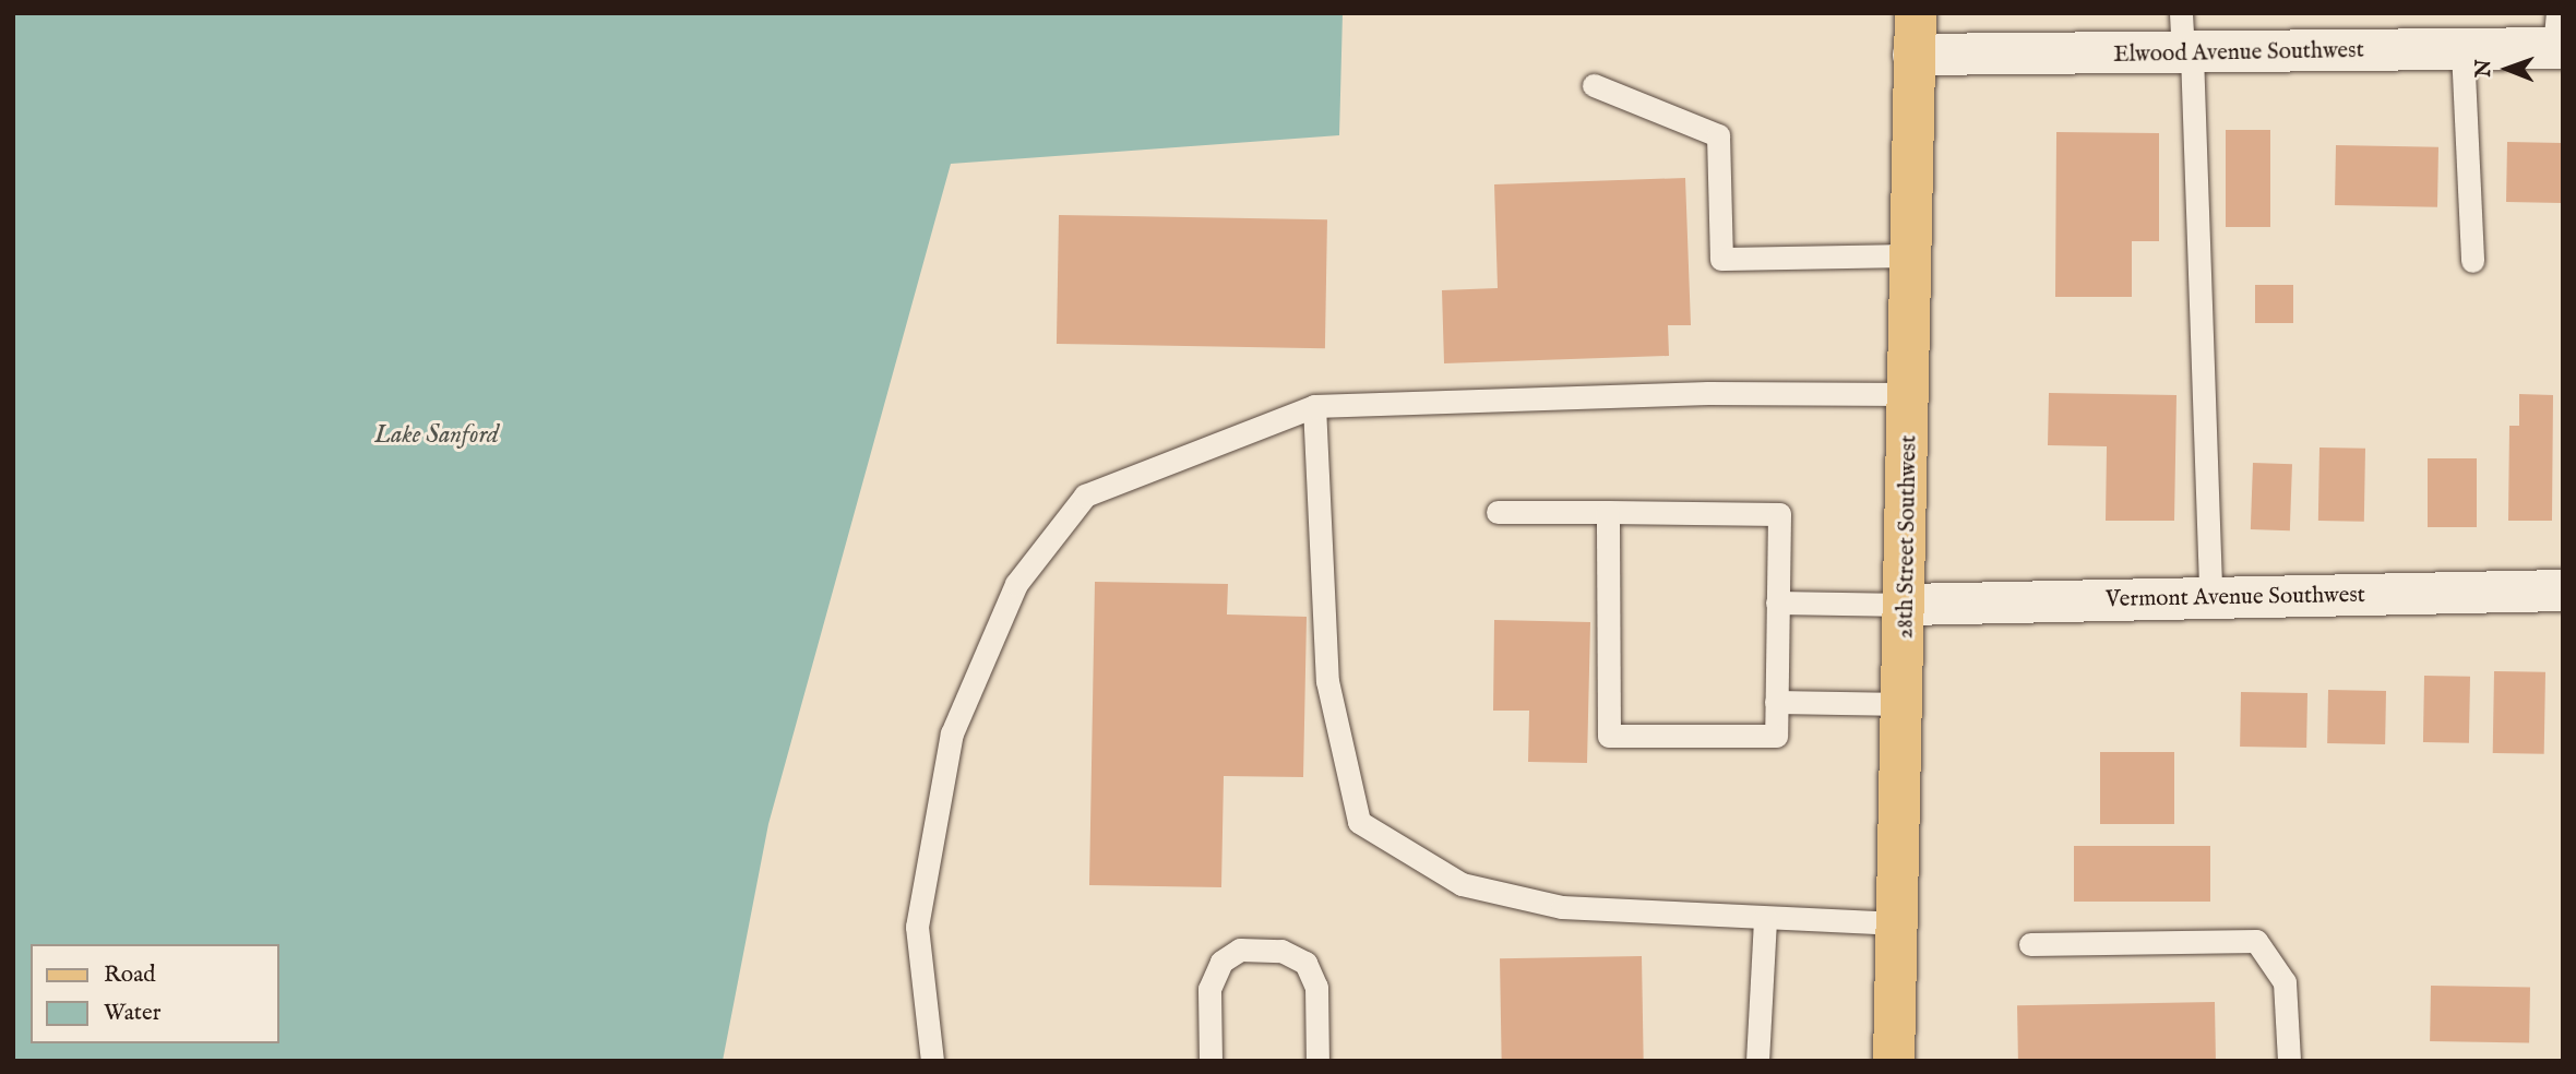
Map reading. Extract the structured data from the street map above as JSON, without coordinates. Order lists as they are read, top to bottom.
{
  "streets": {
    "main road": ["28th Street Southwest"],
    "street": ["Elwood Avenue Southwest", "Vermont Avenue Southwest"]
  },
  "crossings": [
    ["Elwood Avenue Southwest", "28th Street Southwest"],
    ["28th Street Southwest", "Vermont Avenue Southwest"]
  ],
  "water": ["Lake Sanford"],
  "legend": ["Road", "Water"],
  "north": "left"
}
